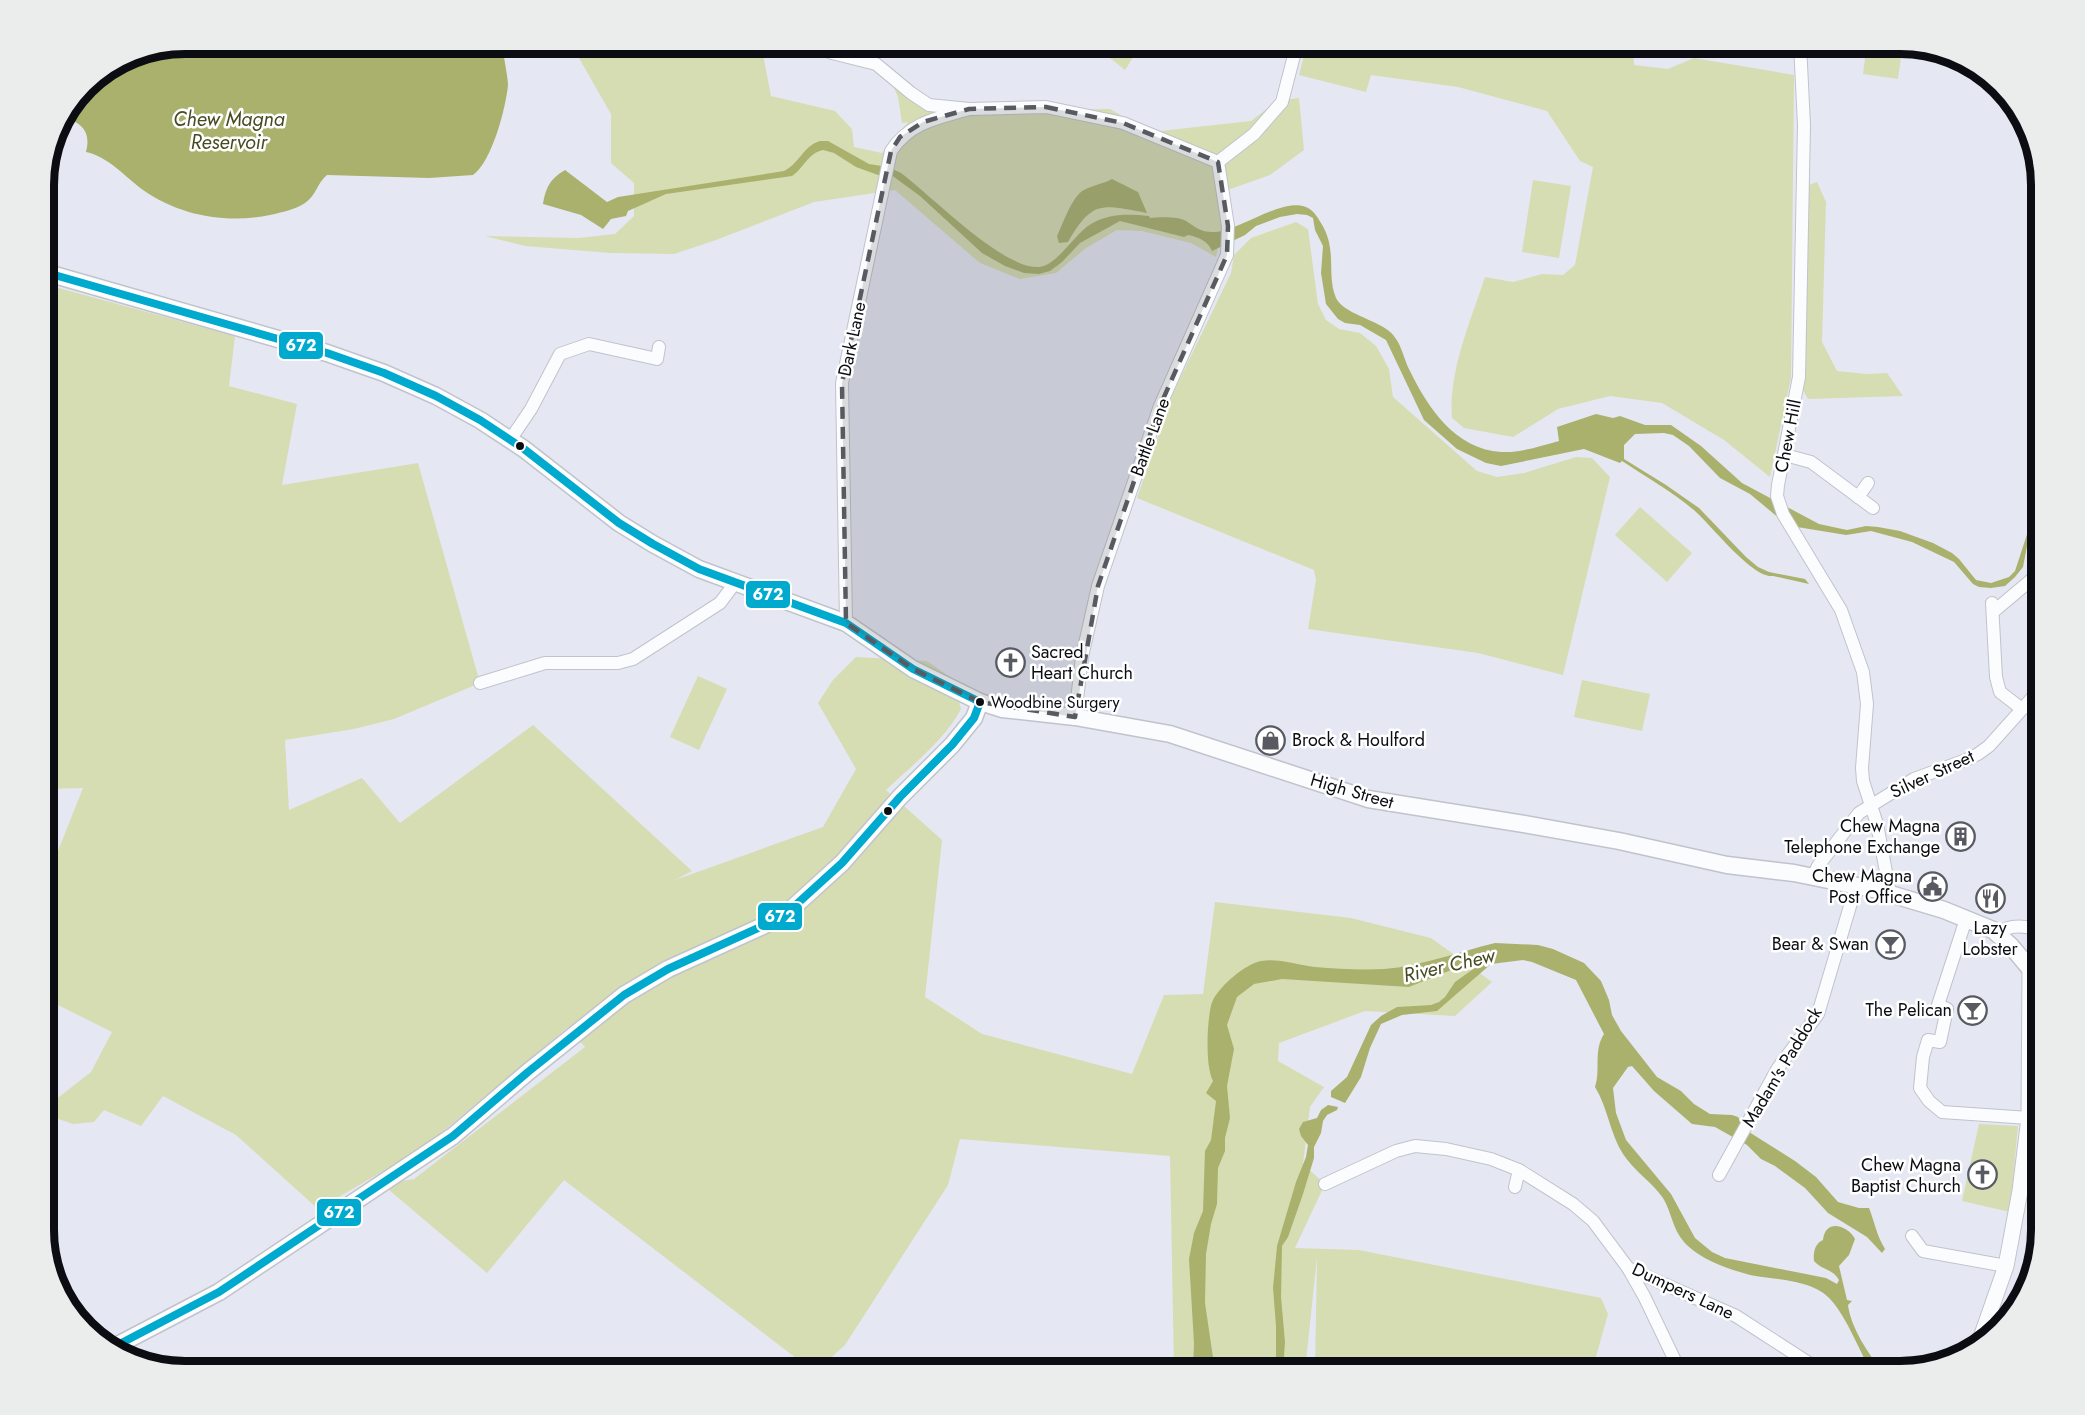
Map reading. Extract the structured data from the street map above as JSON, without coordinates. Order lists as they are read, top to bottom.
{
  "streets": {
    "main road": ["High Street"],
    "street": [
      "Dark Lane",
      "Chew Hill",
      "Battle Lane",
      "Silver Street",
      "Madam's Paddock",
      "Dumpers Lane"
    ]
  },
  "crossings": [
    ["Dark Lane", "High Street"],
    ["Chew Hill", "Silver Street"],
    ["Chew Hill", "High Street"],
    ["Battle Lane", "High Street"],
    ["Silver Street", "High Street"],
    ["High Street", "Madam's Paddock"]
  ],
  "water": ["Chew Magna Reservoir", "River Chew"],
  "places": {
    "church": ["Sacred Heart Church", "Chew Magna Baptist Church"],
    "other": ["Woodbine Surgery"],
    "shop": ["Brock & Houlford"],
    "building": ["Chew Magna Telephone Exchange"],
    "public building": ["Chew Magna Post Office"],
    "restaurant": ["Lazy Lobster"],
    "bar": ["Bear & Swan", "The Pelican"]
  },
  "lines": ["transit line 672"]
}
